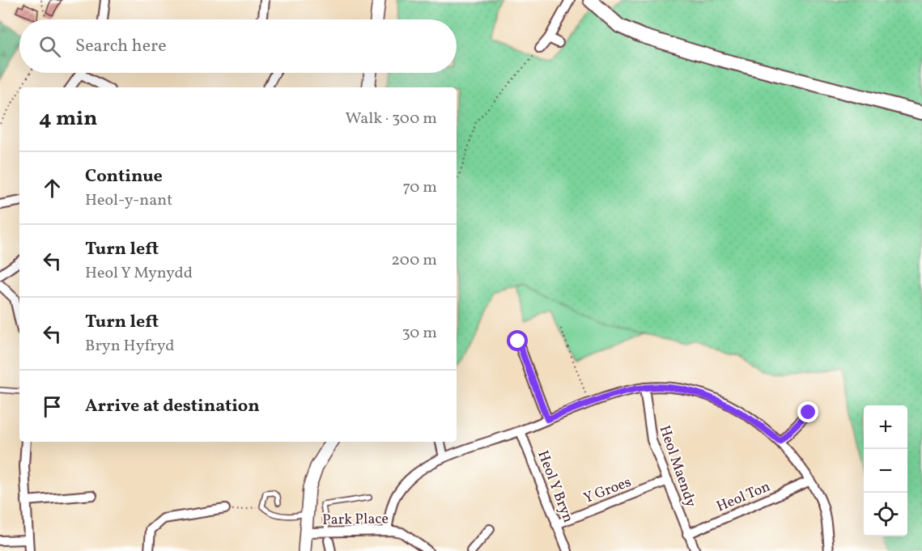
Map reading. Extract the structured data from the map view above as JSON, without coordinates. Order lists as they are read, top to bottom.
{
  "streets": {
    "street": [
      "Heol Maendy",
      "Heol Y Bryn",
      "Y Groes",
      "Heol Ton",
      "Park Place"
    ]
  },
  "crossings": [
    ["Heol Maendy", "Y Groes"],
    ["Heol Maendy", "Heol Ton"],
    ["Heol Y Bryn", "Y Groes"]
  ],
  "page": {
    "search": "Search here",
    "heading": ["4 min", "Walk · 300 m"],
    "list": [
      ["Continue", "Heol-y-nant", "70 m"],
      ["Turn left", "Heol Y Mynydd", "200 m"],
      ["Turn left", "Bryn Hyfryd", "30 m"],
      "Arrive at destination"
    ],
    "map_buttons": ["+", "−"]
  }
}
